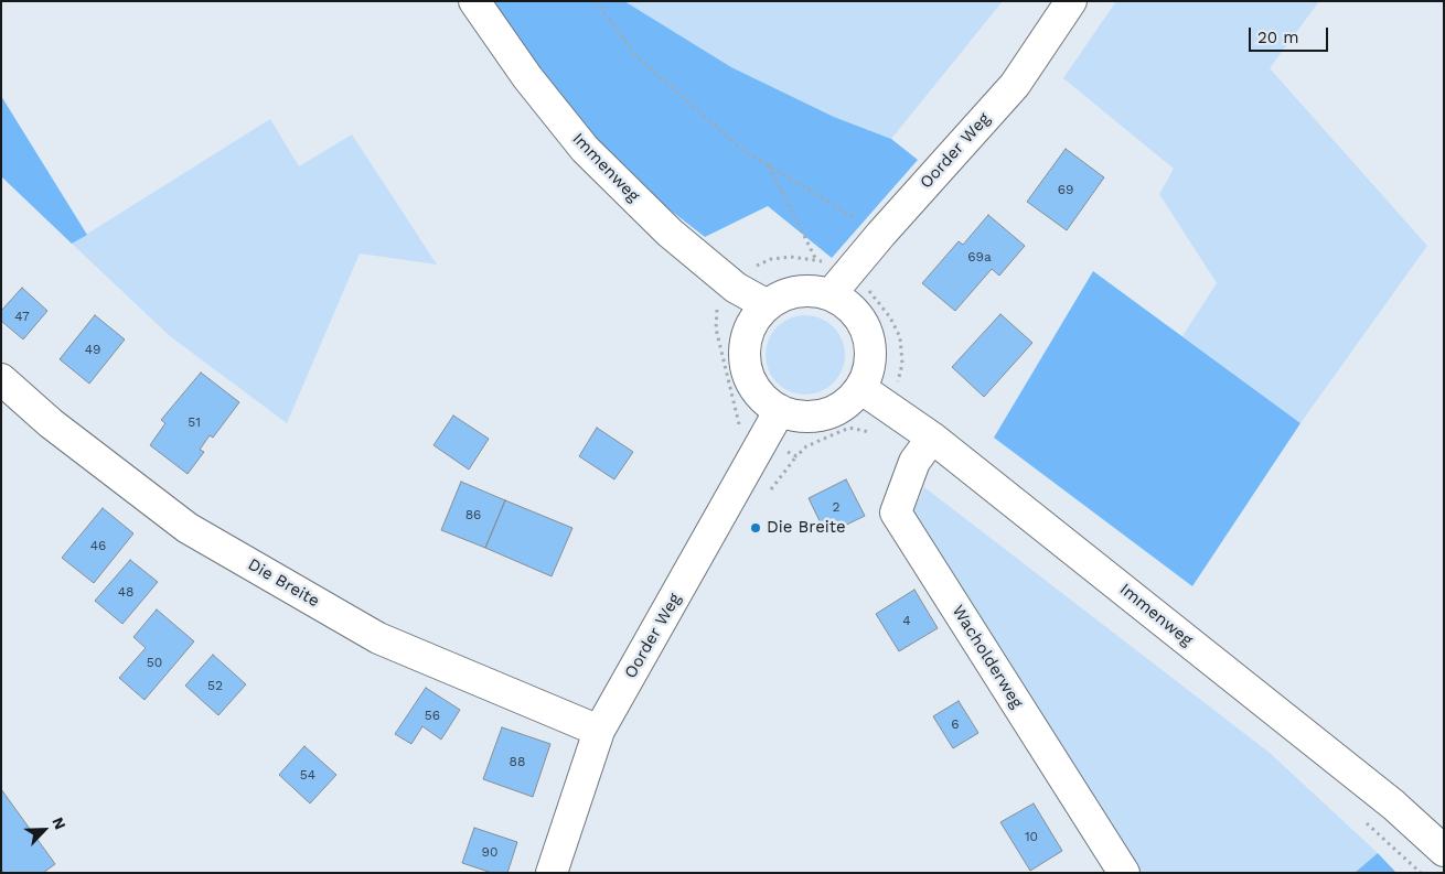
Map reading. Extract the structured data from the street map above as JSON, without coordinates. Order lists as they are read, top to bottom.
{
  "streets": {
    "street": [
      "Oorder Weg",
      "Immenweg",
      "Die Breite",
      "Wacholderweg"
    ]
  },
  "crossings": [
    ["Oorder Weg", "Immenweg"],
    ["Oorder Weg", "Die Breite"],
    ["Immenweg", "Wacholderweg"]
  ],
  "places": ["Die Breite"],
  "house_numbers": [
    "69",
    "69a",
    "47",
    "49",
    "51",
    "2",
    "86",
    "46",
    "48",
    "4",
    "50",
    "52",
    "56",
    "6",
    "88",
    "54",
    "10",
    "90"
  ],
  "scale_bar": "20 m",
  "north": "top right"
}
